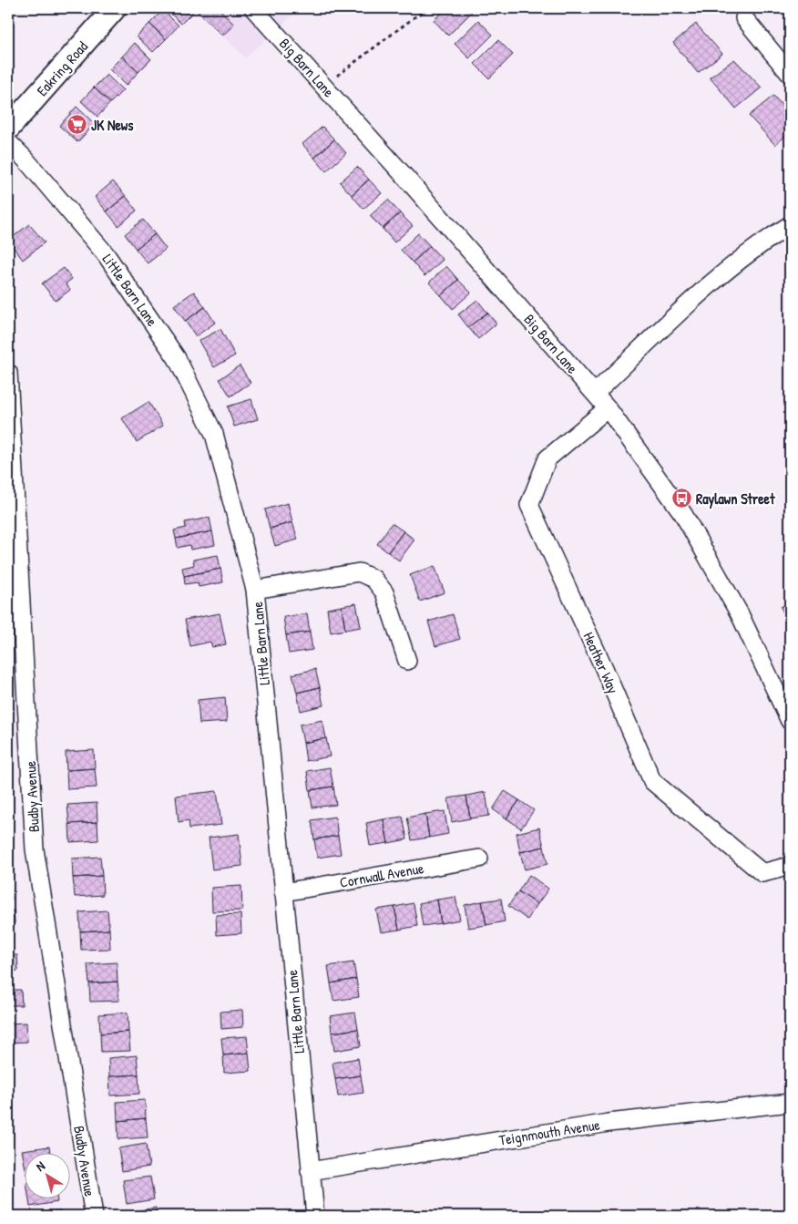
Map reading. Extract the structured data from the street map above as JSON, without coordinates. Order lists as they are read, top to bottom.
{
  "streets": {
    "street": [
      "Big Barn Lane",
      "Eakring Road",
      "Little Barn Lane",
      "Heather Way",
      "Budby Avenue",
      "Cornwall Avenue",
      "Teignmouth Avenue"
    ]
  },
  "crossings": [
    ["Big Barn Lane", "Heather Way"],
    ["Little Barn Lane", "Cornwall Avenue"],
    ["Little Barn Lane", "Teignmouth Avenue"]
  ],
  "places": {
    "supermarket": ["JK News"],
    "bus stop": ["Raylawn Street"]
  },
  "north": "top left"
}
